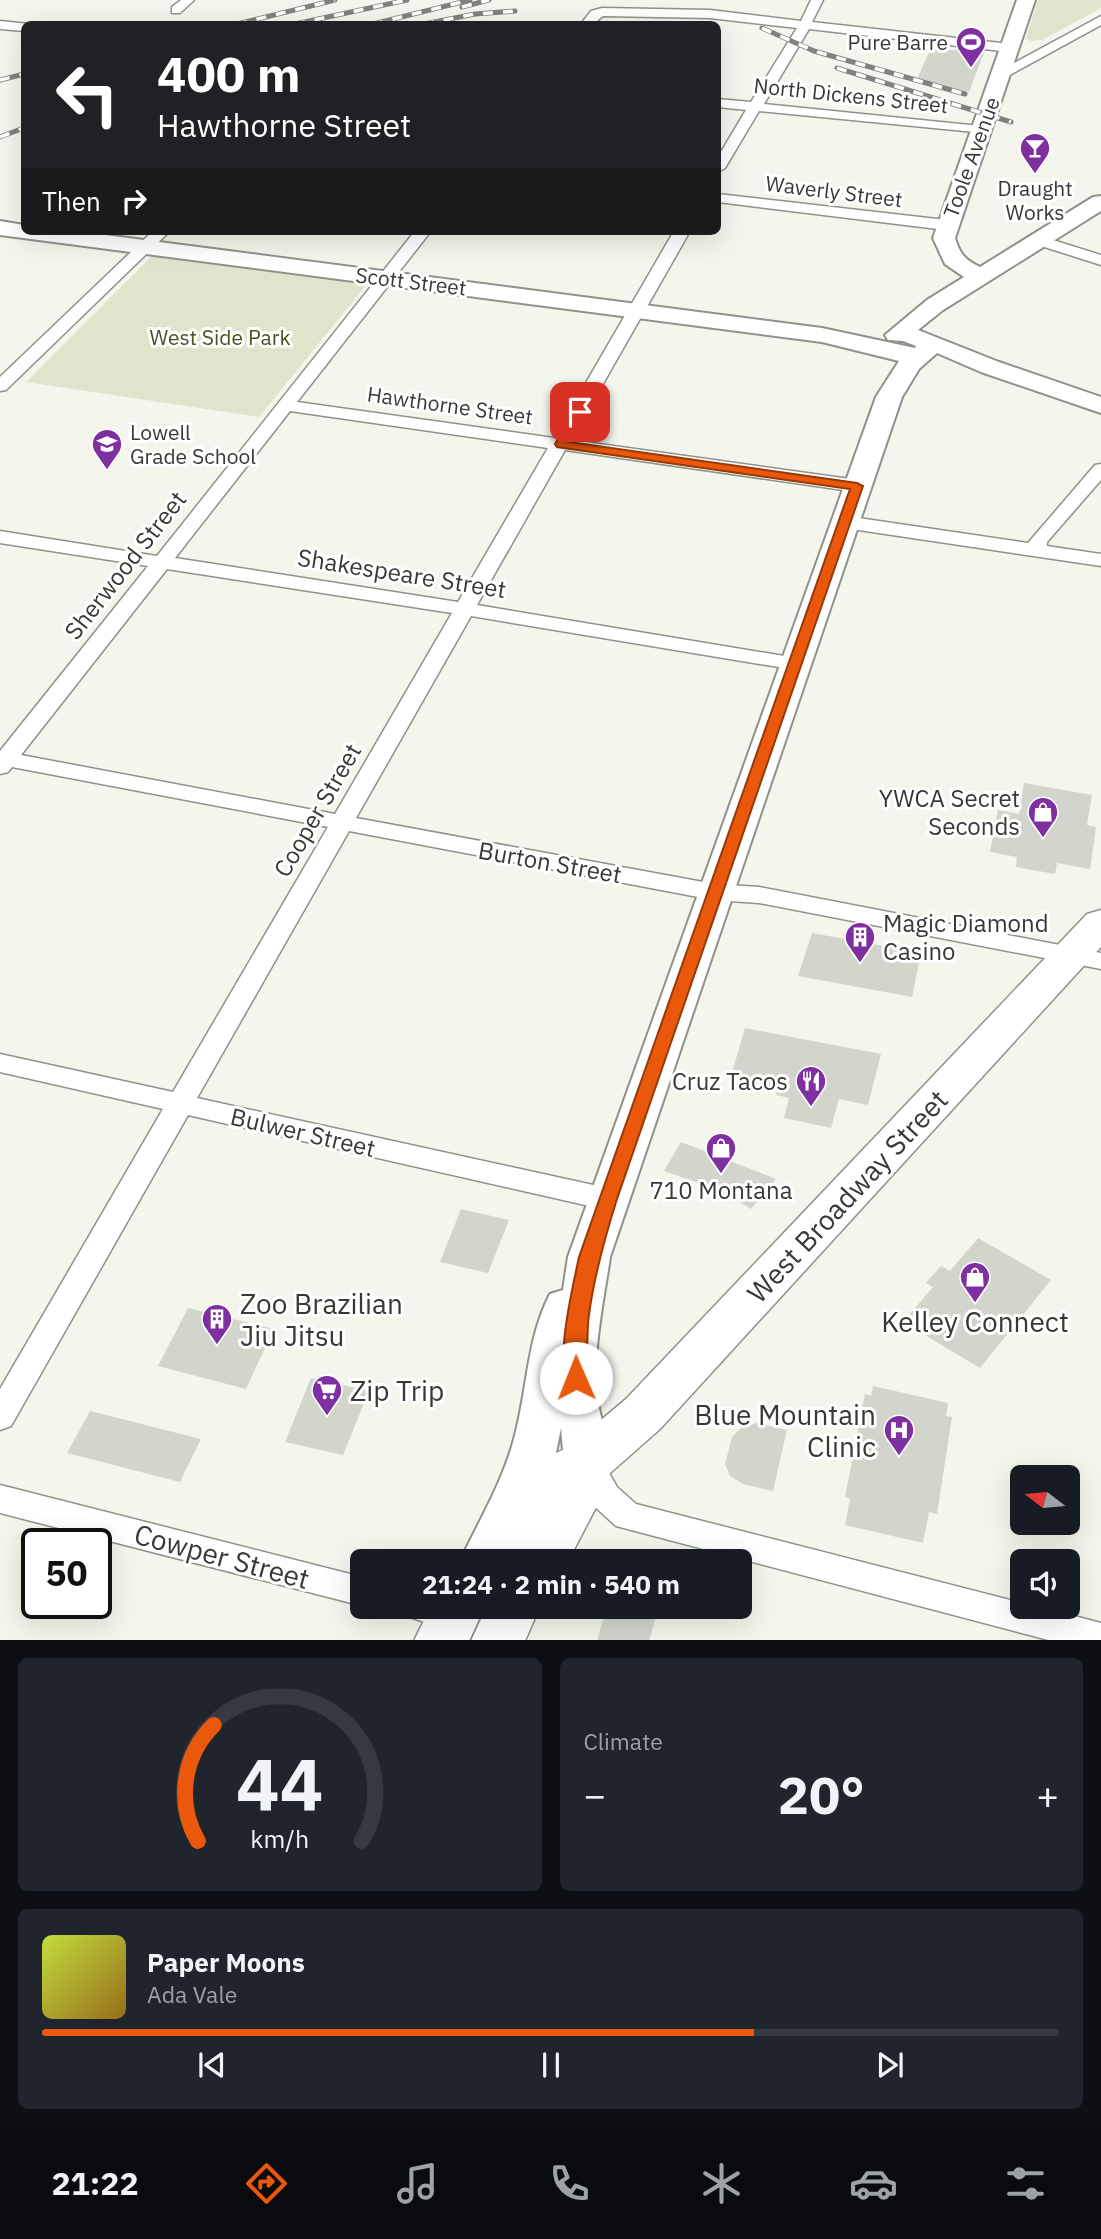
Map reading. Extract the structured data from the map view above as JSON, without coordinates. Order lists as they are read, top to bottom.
{
  "streets": {
    "main road": ["Toole Avenue", "Scott Street", "West Broadway Street"],
    "street": [
      "North Dickens Street",
      "Waverly Street",
      "Hawthorne Street",
      "Sherwood Street",
      "Shakespeare Street",
      "Cooper Street",
      "Burton Street",
      "Bulwer Street",
      "Cowper Street"
    ]
  },
  "crossings": [
    ["North Dickens Street", "Toole Avenue"],
    ["Toole Avenue", "Waverly Street"],
    ["Scott Street", "Sherwood Street"],
    ["Scott Street", "Cooper Street"],
    ["Hawthorne Street", "Sherwood Street"],
    ["Hawthorne Street", "Cooper Street"],
    ["Sherwood Street", "Shakespeare Street"],
    ["Sherwood Street", "Burton Street"],
    ["Shakespeare Street", "Cooper Street"],
    ["Cooper Street", "Burton Street"],
    ["Cooper Street", "Bulwer Street"],
    ["Burton Street", "West Broadway Street"]
  ],
  "parks": ["West Side Park"],
  "places": {
    "sports": ["Pure Barre"],
    "bar": ["Draught Works"],
    "school or university": ["Lowell Grade School"],
    "shop": ["YWCA Secret Seconds", "710 Montana", "Kelley Connect"],
    "building": ["Magic Diamond Casino", "Zoo Brazilian Jiu Jitsu"],
    "restaurant": ["Cruz Tacos"],
    "supermarket": ["Zip Trip"],
    "hospital": ["Blue Mountain Clinic"]
  },
  "north": "left",
  "page": {
    "turn": ["400 m", "Hawthorne Street"],
    "then": "Then",
    "limit": "50",
    "trip": "21:24 · 2 min · 540 m",
    "tile": "Climate",
    "heat": ["−", "20°", "+"],
    "song": ["Paper Moons", "Ada Vale"],
    "tabs": "21:22",
    "gauge": ["44", "km/h"]
  }
}
